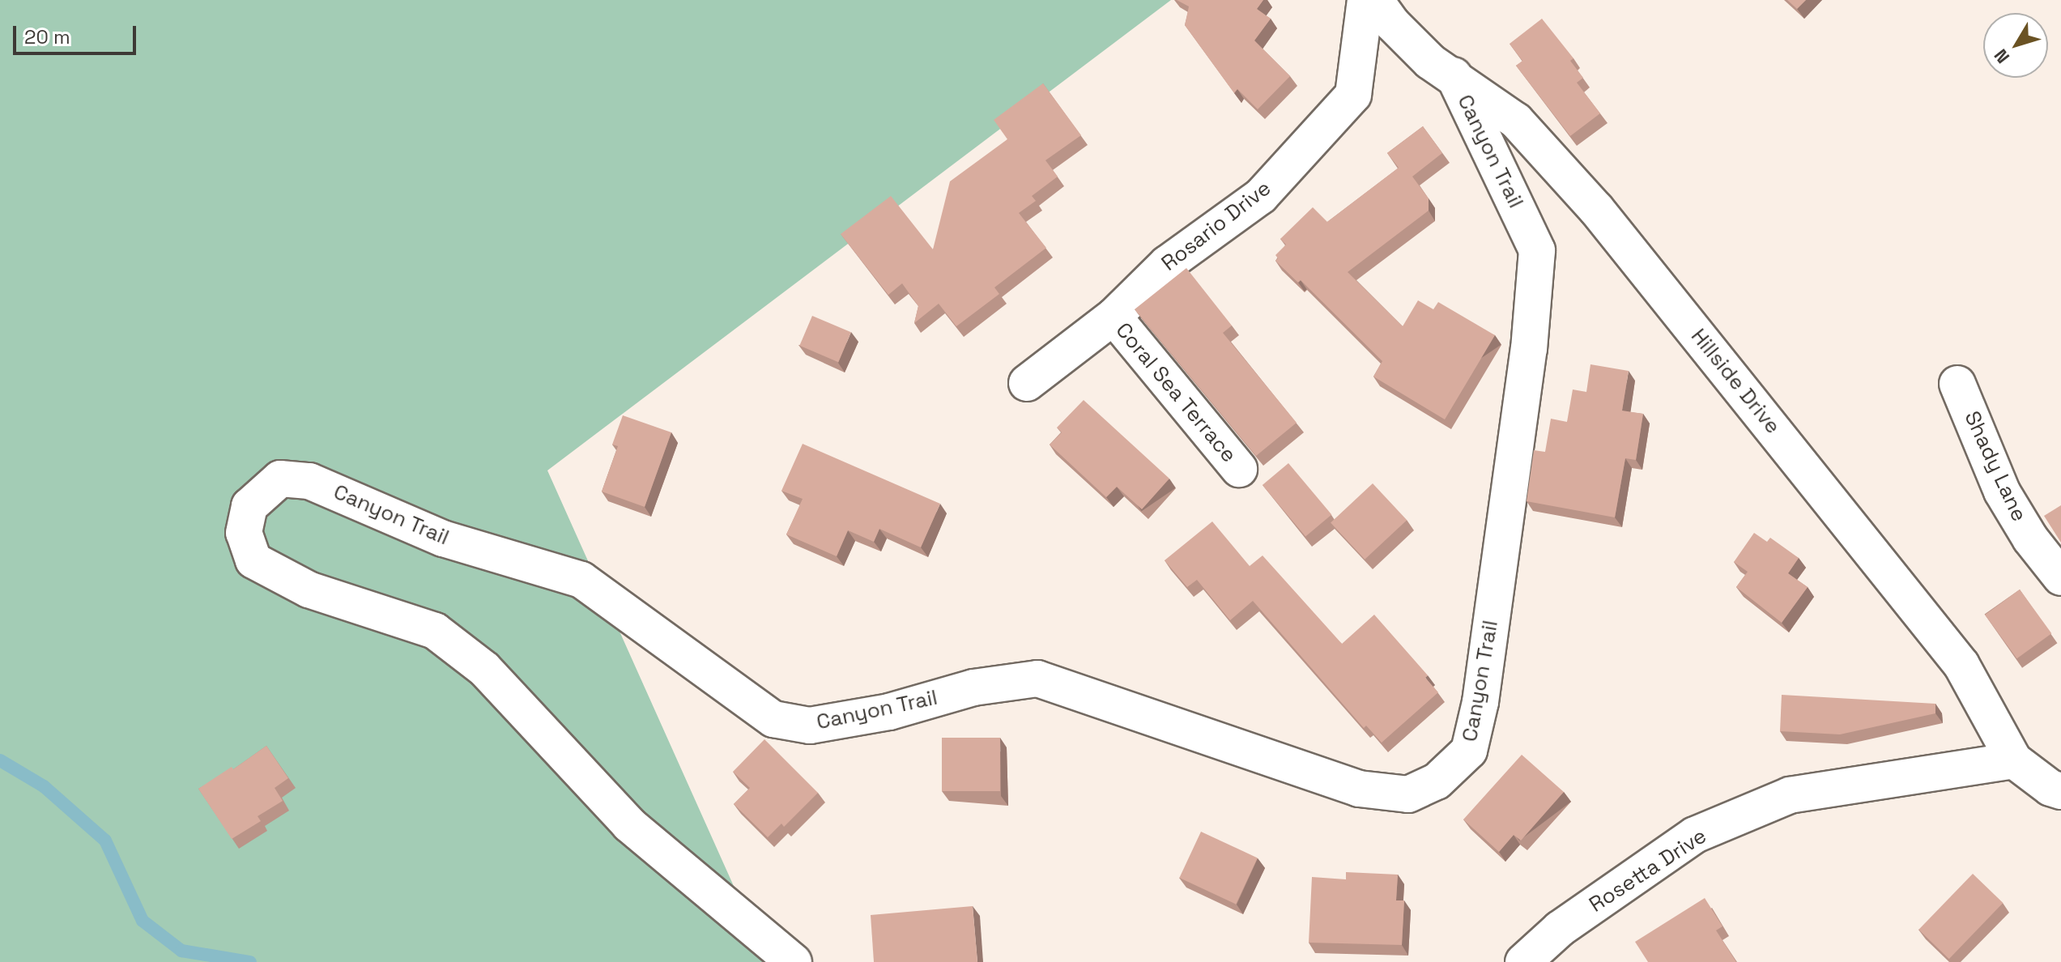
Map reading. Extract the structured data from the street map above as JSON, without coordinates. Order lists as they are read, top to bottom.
{
  "streets": {
    "street": [
      "Canyon Trail",
      "Rosario Drive",
      "Hillside Drive",
      "Coral Sea Terrace",
      "Shady Lane",
      "Rosetta Drive"
    ]
  },
  "crossings": [
    ["Canyon Trail", "Hillside Drive"],
    ["Rosario Drive", "Coral Sea Terrace"],
    ["Hillside Drive", "Rosetta Drive"]
  ],
  "scale_bar": "20 m",
  "north": "bottom left"
}
